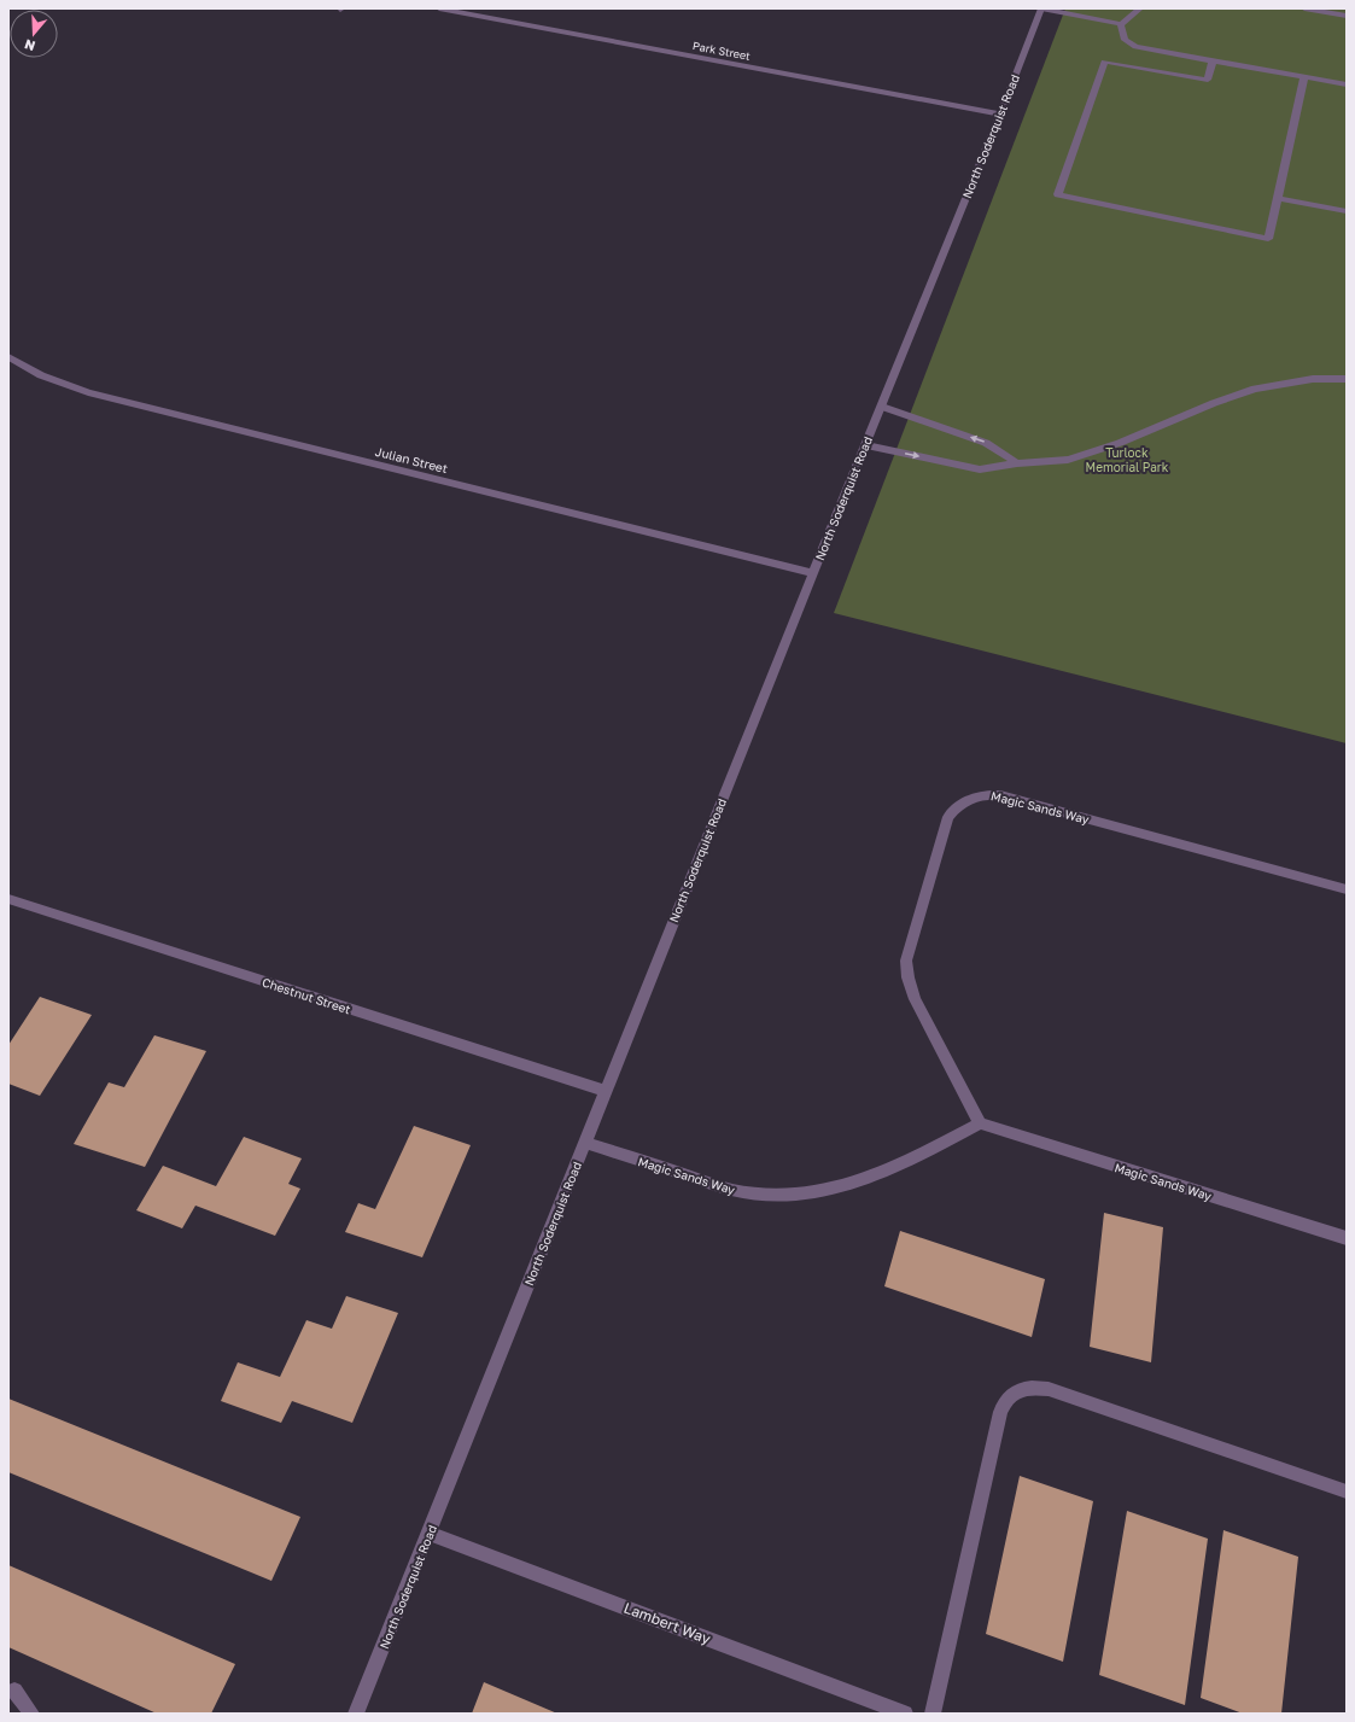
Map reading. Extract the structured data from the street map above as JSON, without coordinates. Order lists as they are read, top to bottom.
{
  "streets": {
    "street": [
      "Park Street",
      "North Soderquist Road",
      "Julian Street",
      "Magic Sands Way",
      "Chestnut Street",
      "Lambert Way"
    ]
  },
  "crossings": [
    ["Park Street", "North Soderquist Road"],
    ["North Soderquist Road", "Julian Street"],
    ["North Soderquist Road", "Magic Sands Way"],
    ["North Soderquist Road", "Chestnut Street"],
    ["North Soderquist Road", "Lambert Way"]
  ],
  "parks": ["Turlock Memorial Park"],
  "north": "bottom"
}
